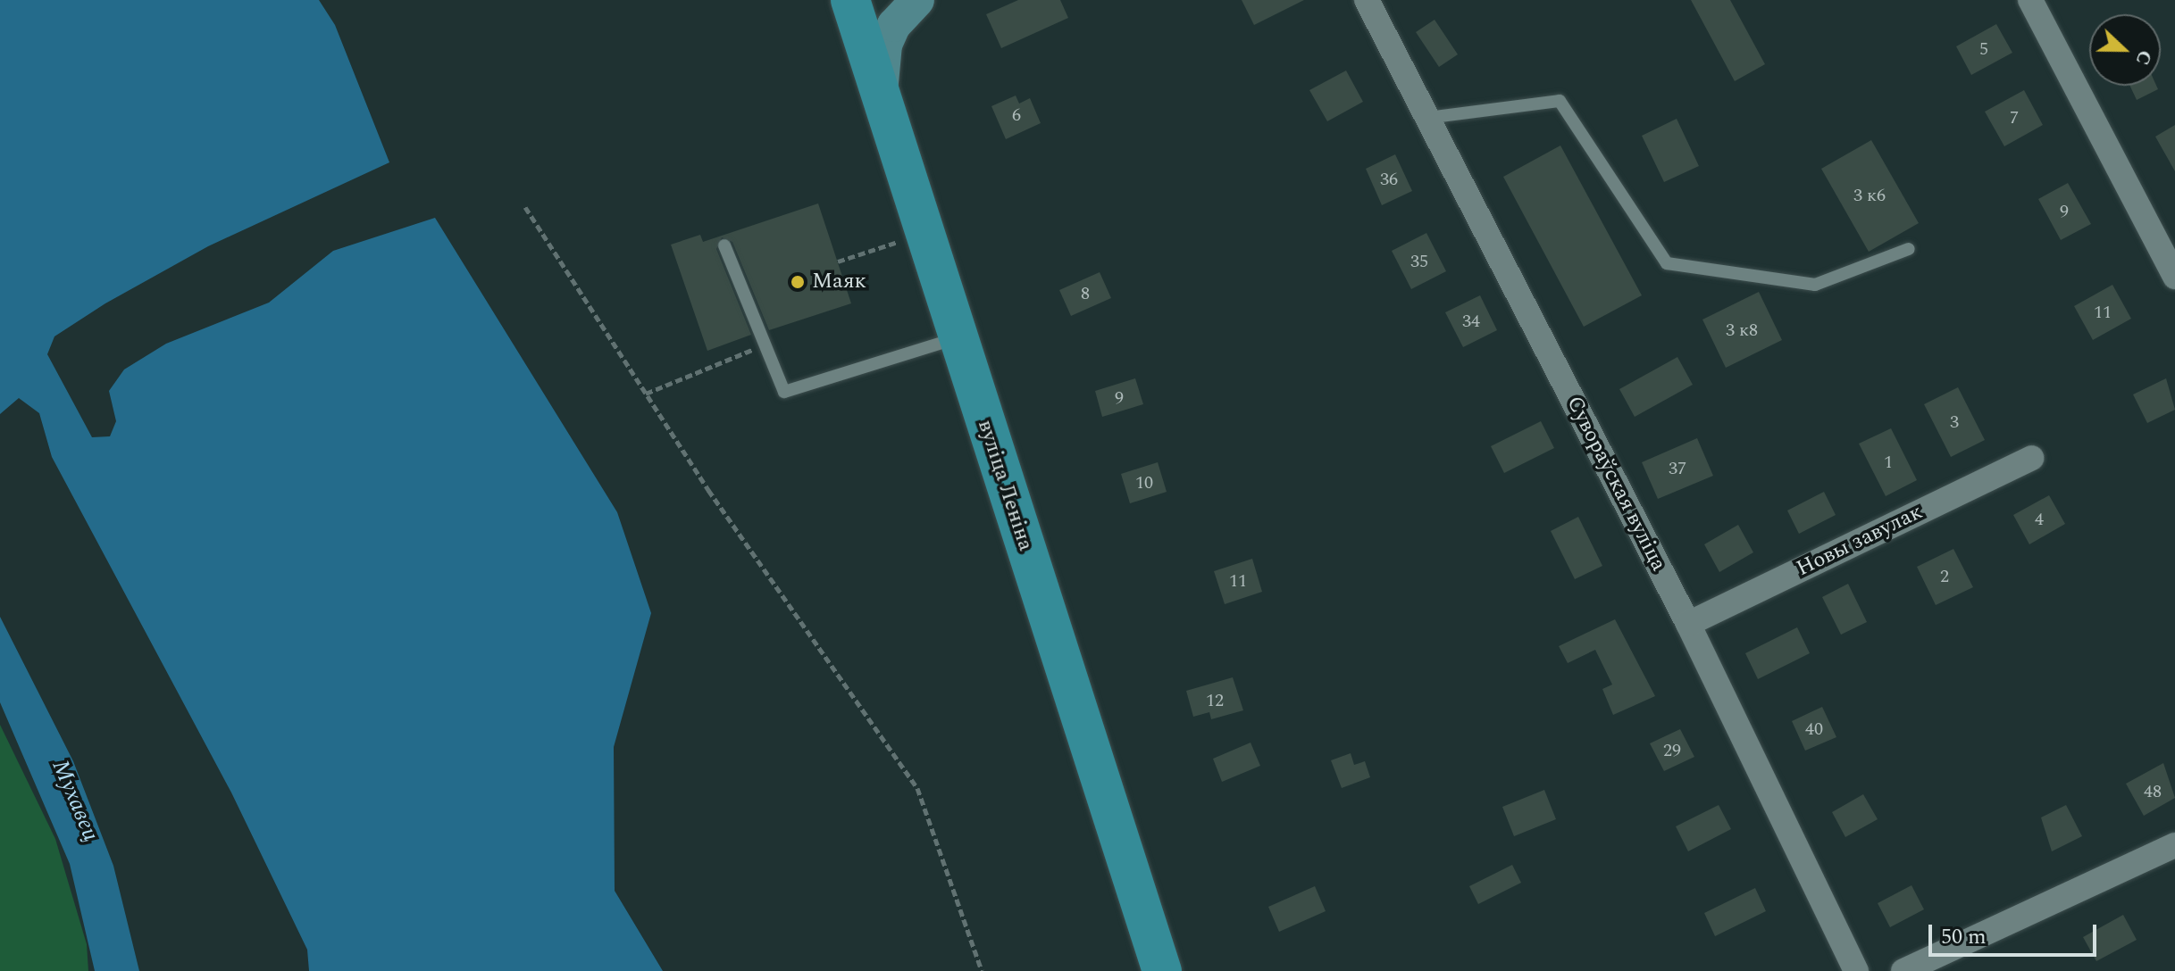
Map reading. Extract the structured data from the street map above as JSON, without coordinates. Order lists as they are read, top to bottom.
{
  "streets": {
    "main road": ["вуліца Леніна"],
    "street": ["Сувораўская вуліца", "Новы завулак"]
  },
  "crossings": [
    ["Сувораўская вуліца", "Новы завулак"]
  ],
  "water": ["Мухавец"],
  "places": ["Маяк"],
  "house_numbers": [
    "5",
    "6",
    "7",
    "36",
    "3 к6",
    "9",
    "35",
    "8",
    "11",
    "34",
    "3 к8",
    "9",
    "3",
    "1",
    "37",
    "10",
    "4",
    "2",
    "11",
    "12",
    "40",
    "29",
    "48"
  ],
  "scale_bar": "50 m",
  "north": "right"
}
